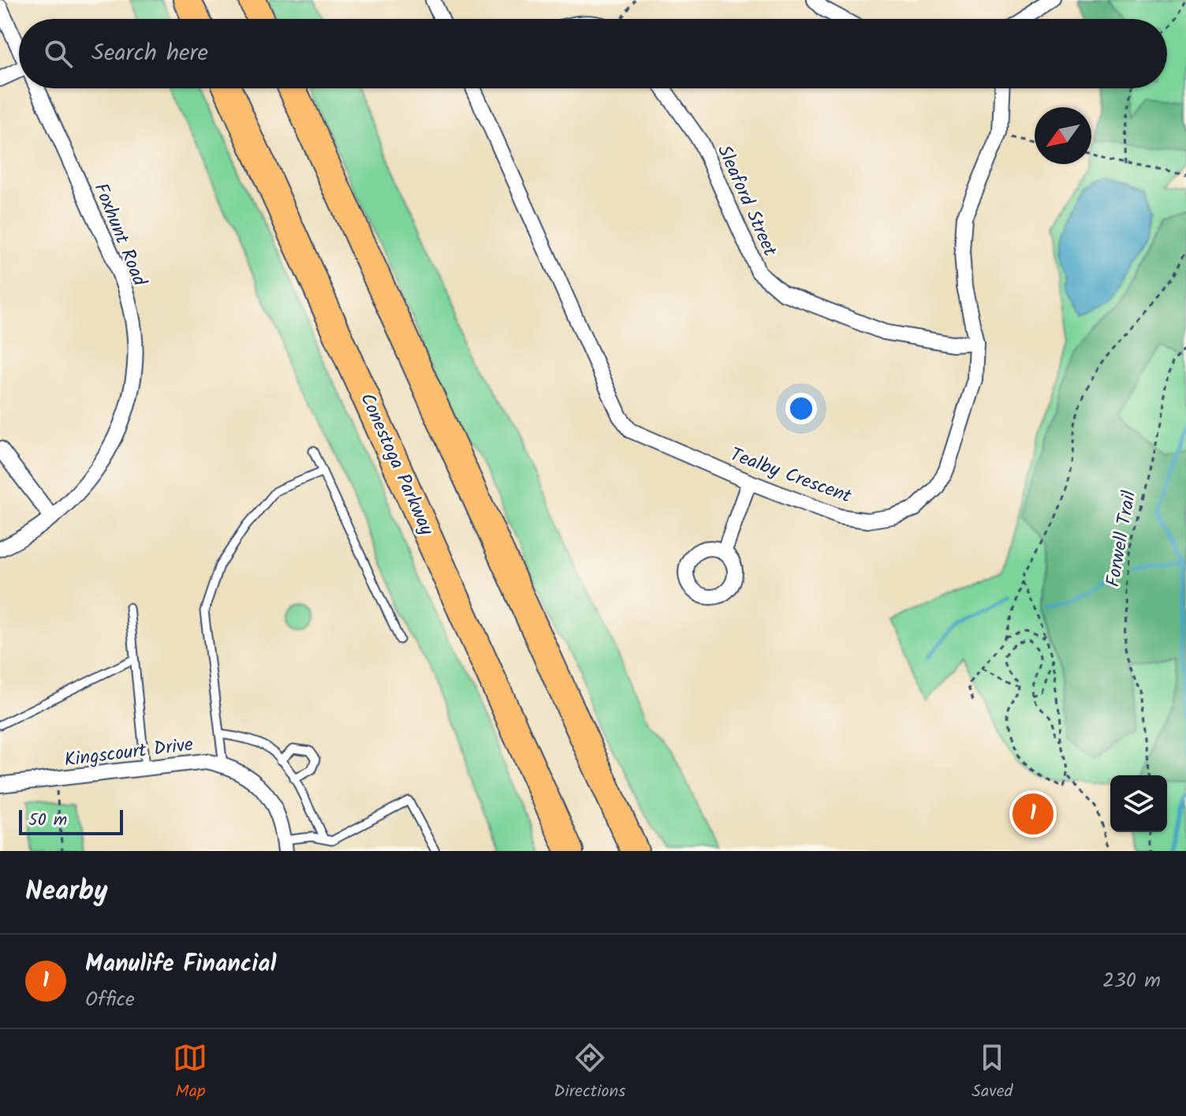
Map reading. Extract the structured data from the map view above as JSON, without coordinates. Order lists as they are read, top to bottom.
{
  "streets": {
    "highway": ["Conestoga Parkway"],
    "street": [
      "Sleaford Street",
      "Foxhunt Road",
      "Tealby Crescent",
      "Kingscourt Drive"
    ],
    "path": ["Forwell Trail"]
  },
  "crossings": [
    ["Sleaford Street", "Tealby Crescent"]
  ],
  "scale_bar": "50 m",
  "north": "bottom left",
  "page": {
    "search": "Search here",
    "pins": "1",
    "scale": "50 m",
    "heading": "Nearby",
    "list": [
      {
        "mark": "1",
        "name": "Manulife Financial",
        "note": "Office",
        "value": "230 m"
      }
    ],
    "nav": ["Map", "Directions", "Saved"]
  }
}
